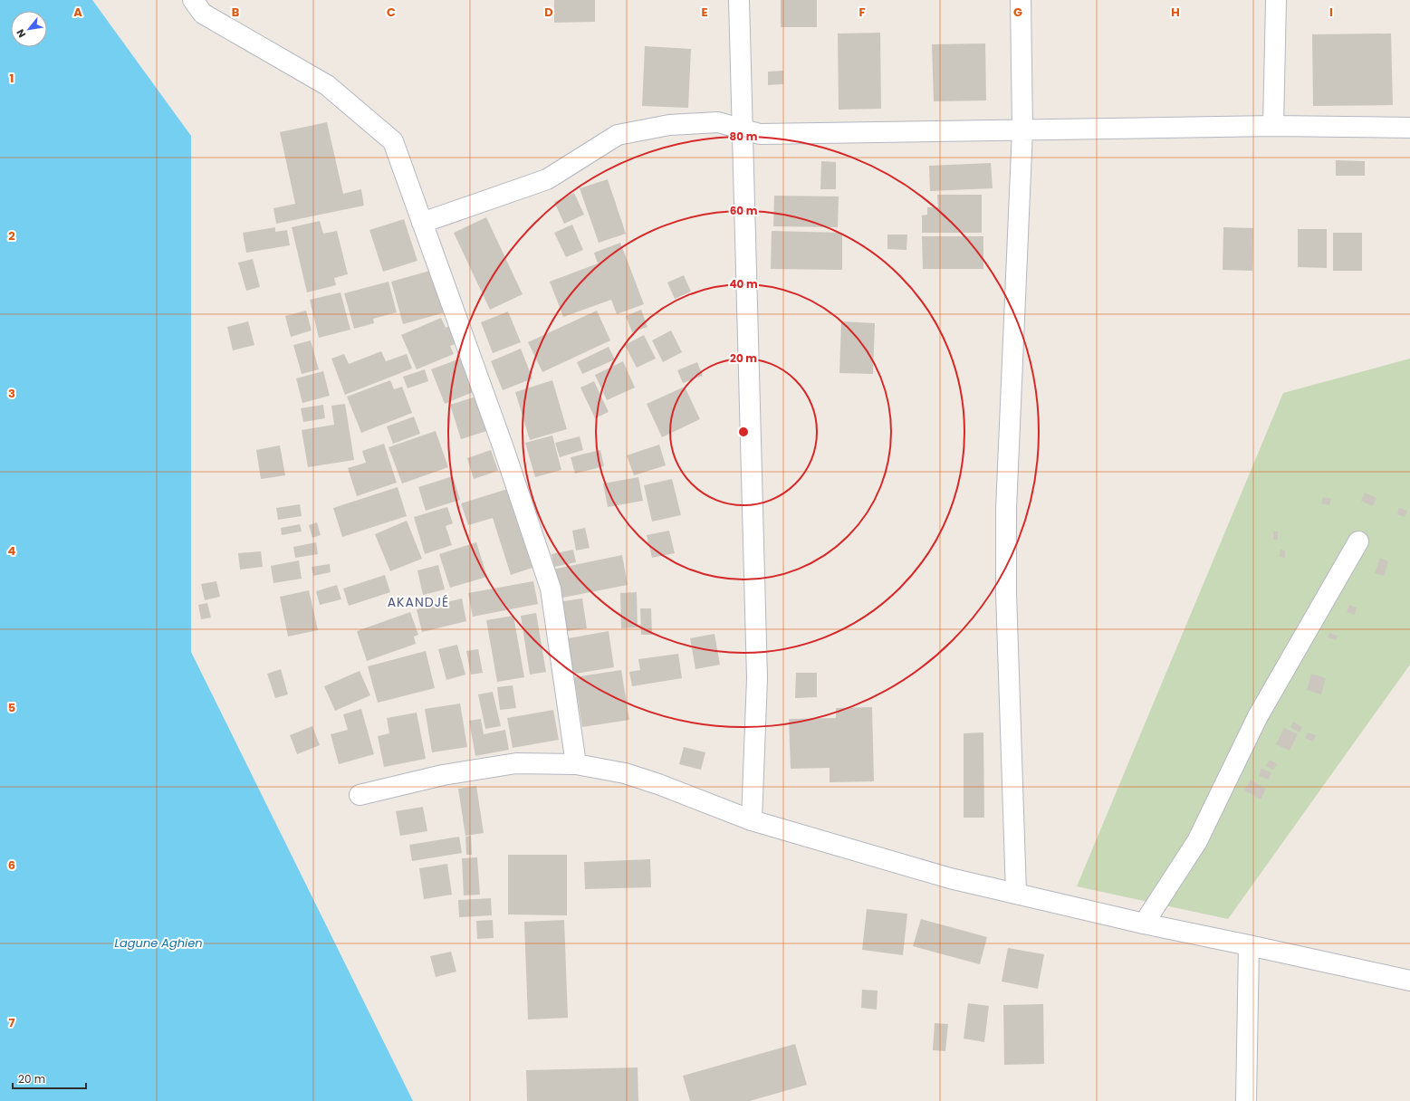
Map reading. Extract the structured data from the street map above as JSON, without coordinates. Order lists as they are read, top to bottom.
{
  "districts": ["AKANDJÉ"],
  "water": ["Lagune Aghien"],
  "scale_bar": "20 m",
  "north": "bottom left",
  "grid": {
    "columns": [
      "A",
      "B",
      "C",
      "D",
      "E",
      "F",
      "G",
      "H",
      "I"
    ],
    "rows": [
      "1",
      "2",
      "3",
      "4",
      "5",
      "6",
      "7"
    ]
  },
  "rings": [
    "80 m",
    "60 m",
    "40 m",
    "20 m"
  ]
}
